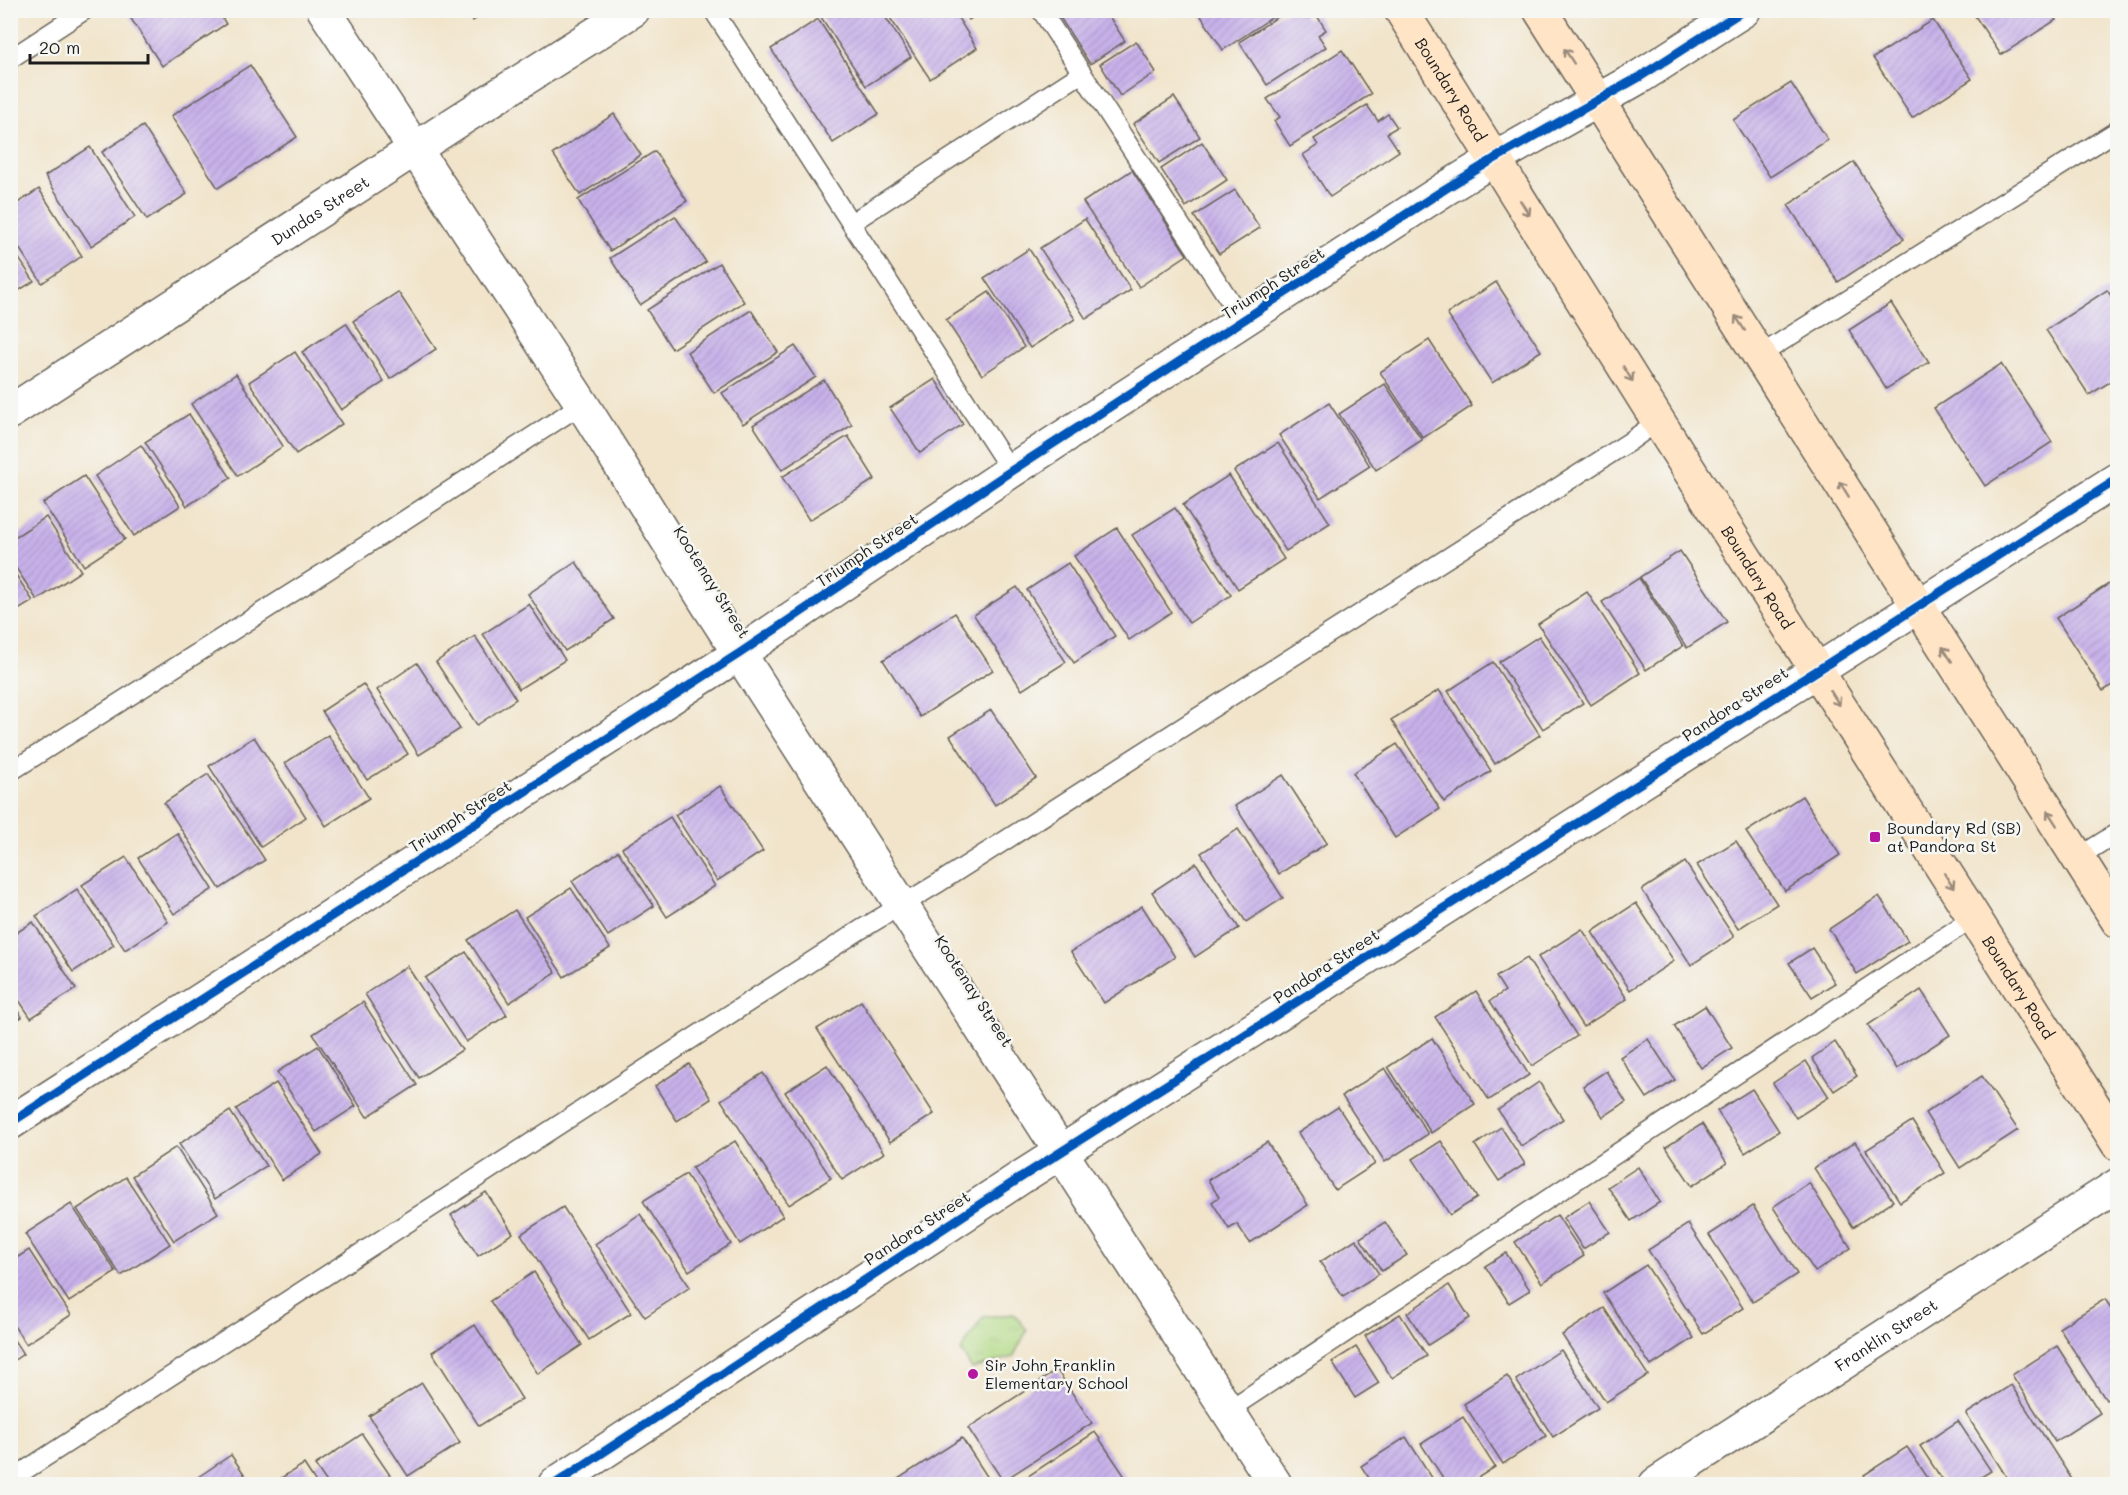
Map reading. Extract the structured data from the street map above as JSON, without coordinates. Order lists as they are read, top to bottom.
{
  "streets": {
    "street": [
      "Boundary Road",
      "Dundas Street",
      "Triumph Street",
      "Kootenay Street",
      "Pandora Street",
      "Franklin Street"
    ]
  },
  "crossings": [
    ["Boundary Road", "Triumph Street"],
    ["Boundary Road", "Pandora Street"],
    ["Dundas Street", "Kootenay Street"],
    ["Triumph Street", "Kootenay Street"],
    ["Kootenay Street", "Pandora Street"]
  ],
  "places": {
    "transit": ["Boundary Rd (SB) at Pandora St"],
    "other": ["Sir John Franklin Elementary School"]
  },
  "scale_bar": "20 m"
}
